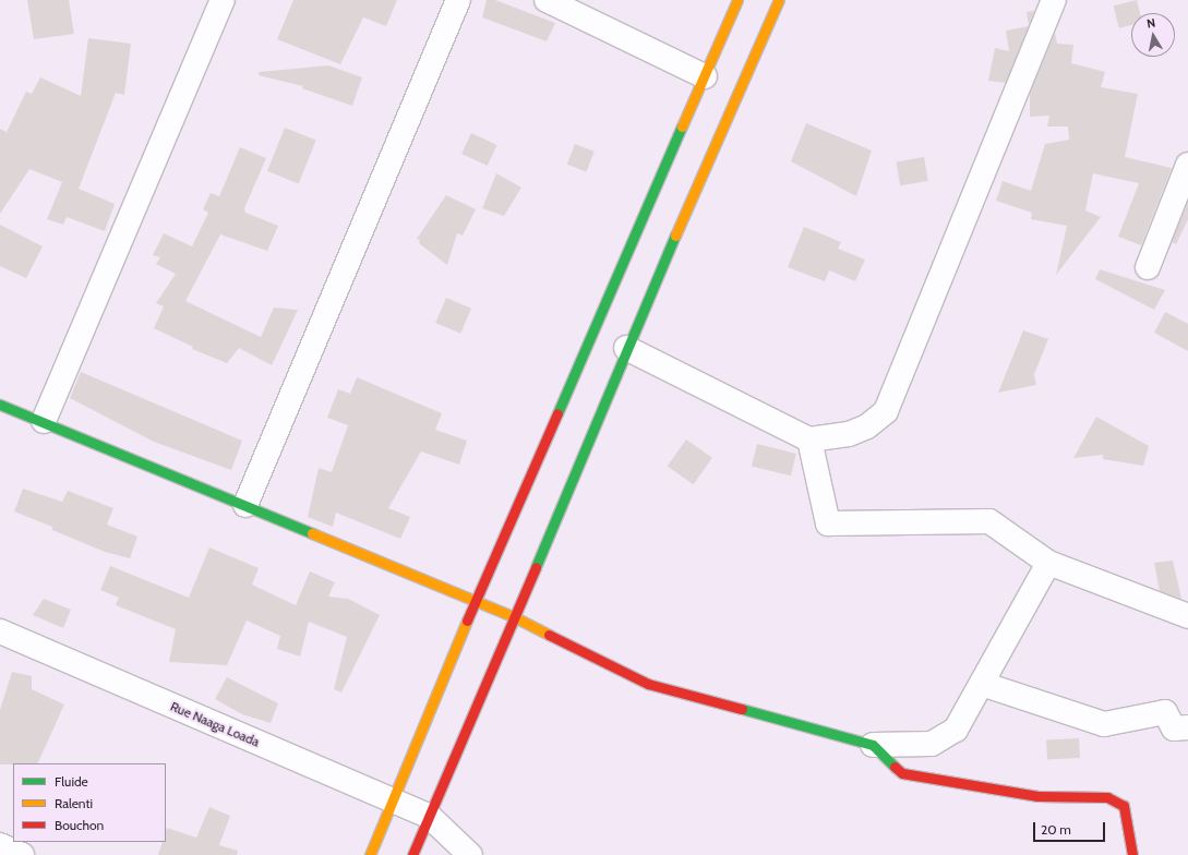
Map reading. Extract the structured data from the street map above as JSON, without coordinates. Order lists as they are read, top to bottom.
{
  "streets": {
    "street": ["Rue Naaga Loada"]
  },
  "legend": ["Fluide", "Ralenti", "Bouchon"],
  "scale_bar": "20 m",
  "north": "top"
}
